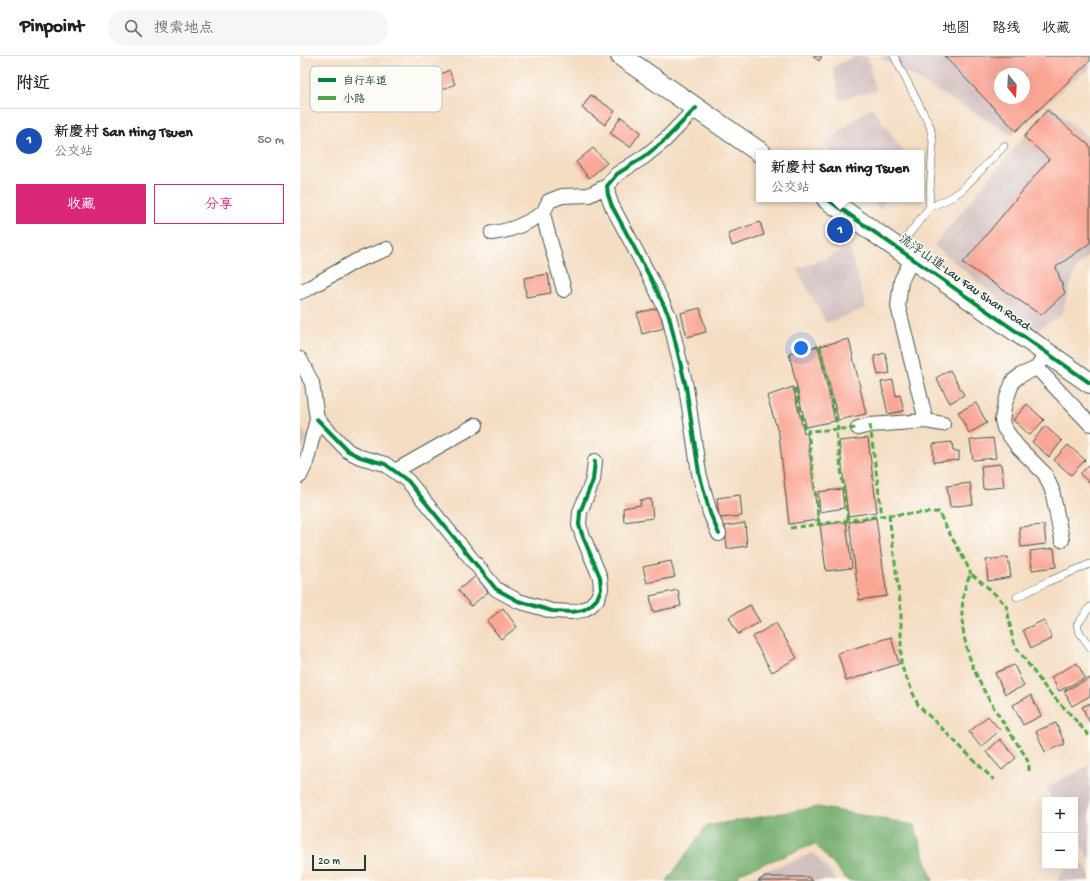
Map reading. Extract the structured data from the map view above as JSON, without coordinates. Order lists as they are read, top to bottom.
{
  "streets": {
    "street": ["流浮山道 Lau Fau Shan Road"]
  },
  "legend": ["自行车道", "小路"],
  "scale_bar": "20 m",
  "north": "bottom",
  "page": {
    "header": "Pinpoint",
    "search": "搜索地点",
    "nav": ["地图", "路线", "收藏"],
    "heading": "附近",
    "list": [
      {
        "mark": "1",
        "name": "新慶村 San Hing Tsuen",
        "note": "公交站",
        "value": "50 m"
      }
    ],
    "popup": ["新慶村 San Hing Tsuen", "公交站"],
    "buttons": ["收藏", "分享"],
    "pins": "1",
    "map_buttons": ["+", "−"],
    "scale": "20 m"
  }
}
